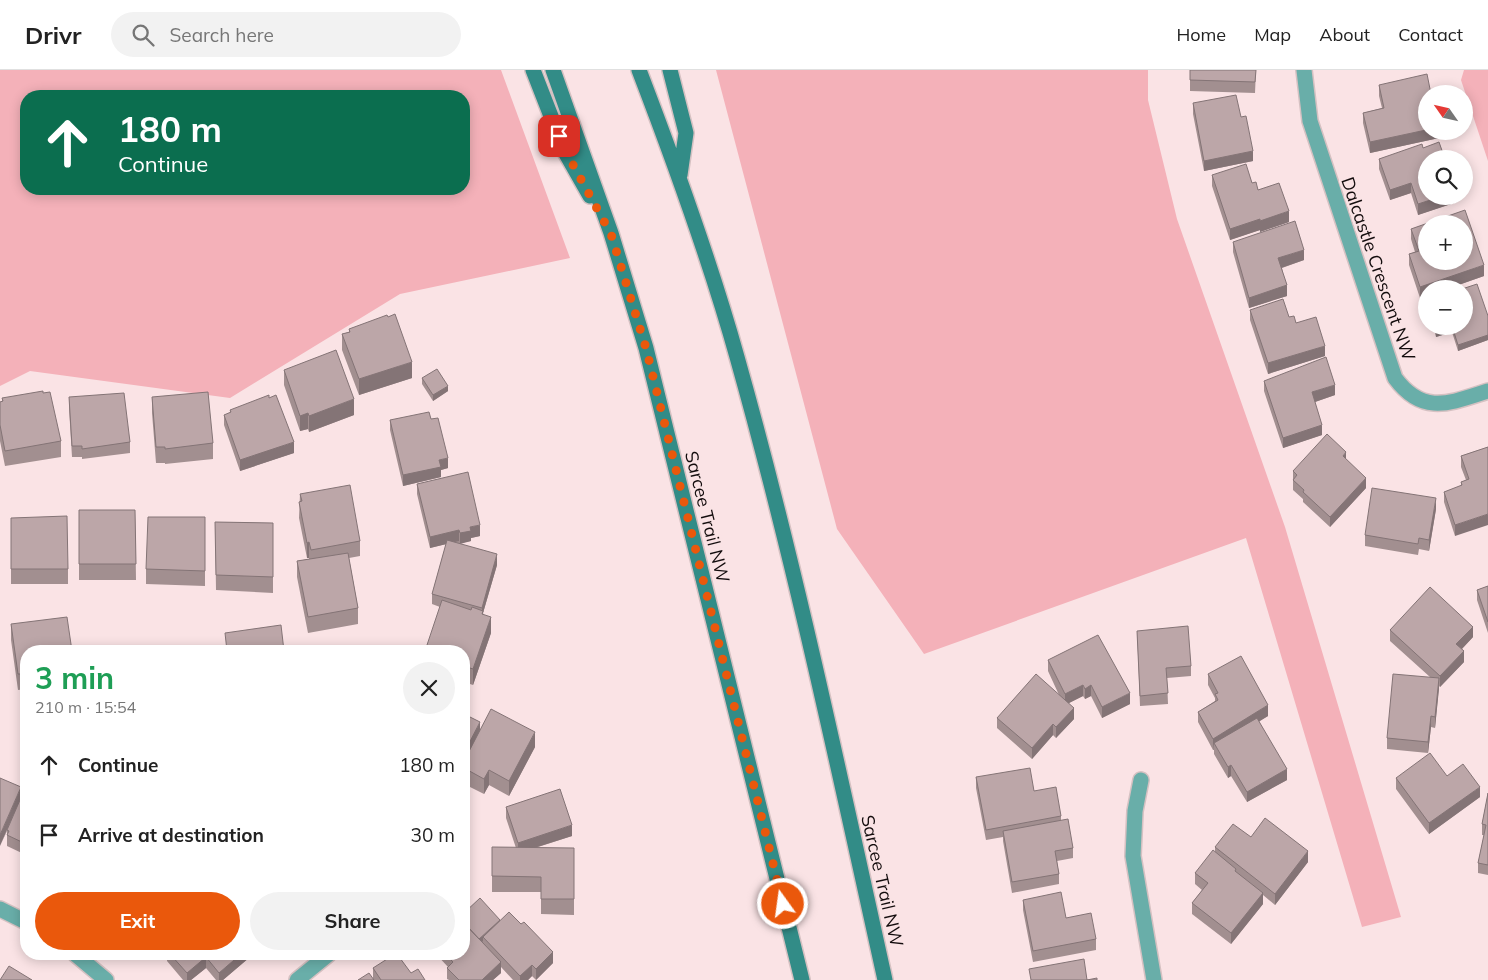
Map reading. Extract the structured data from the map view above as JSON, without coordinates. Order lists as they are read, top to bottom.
{
  "streets": {
    "main road": ["Sarcee Trail NW"],
    "street": ["Dalcastle Crescent NW"]
  },
  "north": "top left",
  "page": {
    "header": "Drivr",
    "search": "Search here",
    "nav": [
      "Home",
      "Map",
      "About",
      "Contact"
    ],
    "map_buttons": ["+", "−"],
    "turn": ["180 m", "Continue"],
    "heading": ["3 min", "210 m · 15:54"],
    "list": [
      {
        "name": "Continue",
        "value": "180 m"
      },
      {
        "name": "Arrive at destination",
        "value": "30 m"
      }
    ],
    "buttons": ["Exit", "Share"]
  }
}
